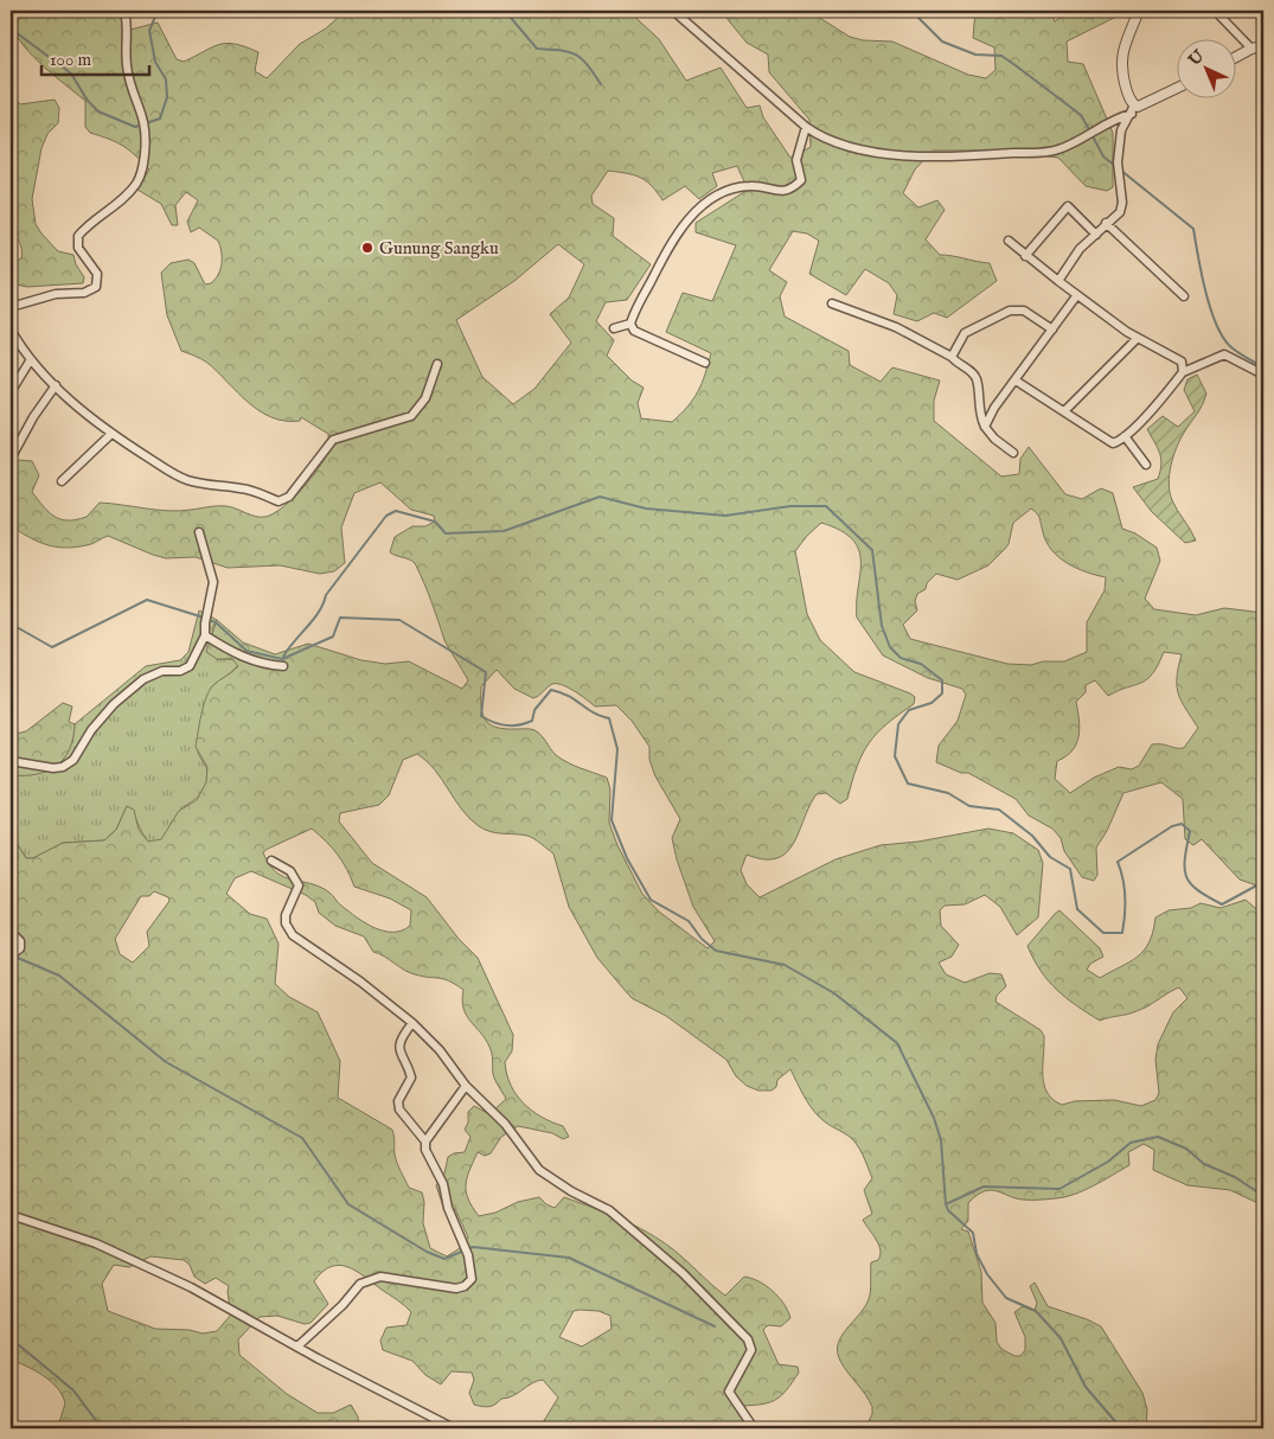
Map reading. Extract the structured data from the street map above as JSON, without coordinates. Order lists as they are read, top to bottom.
{
  "places": ["Gunung Sangku"],
  "scale_bar": "100 m",
  "north": "top left"
}
